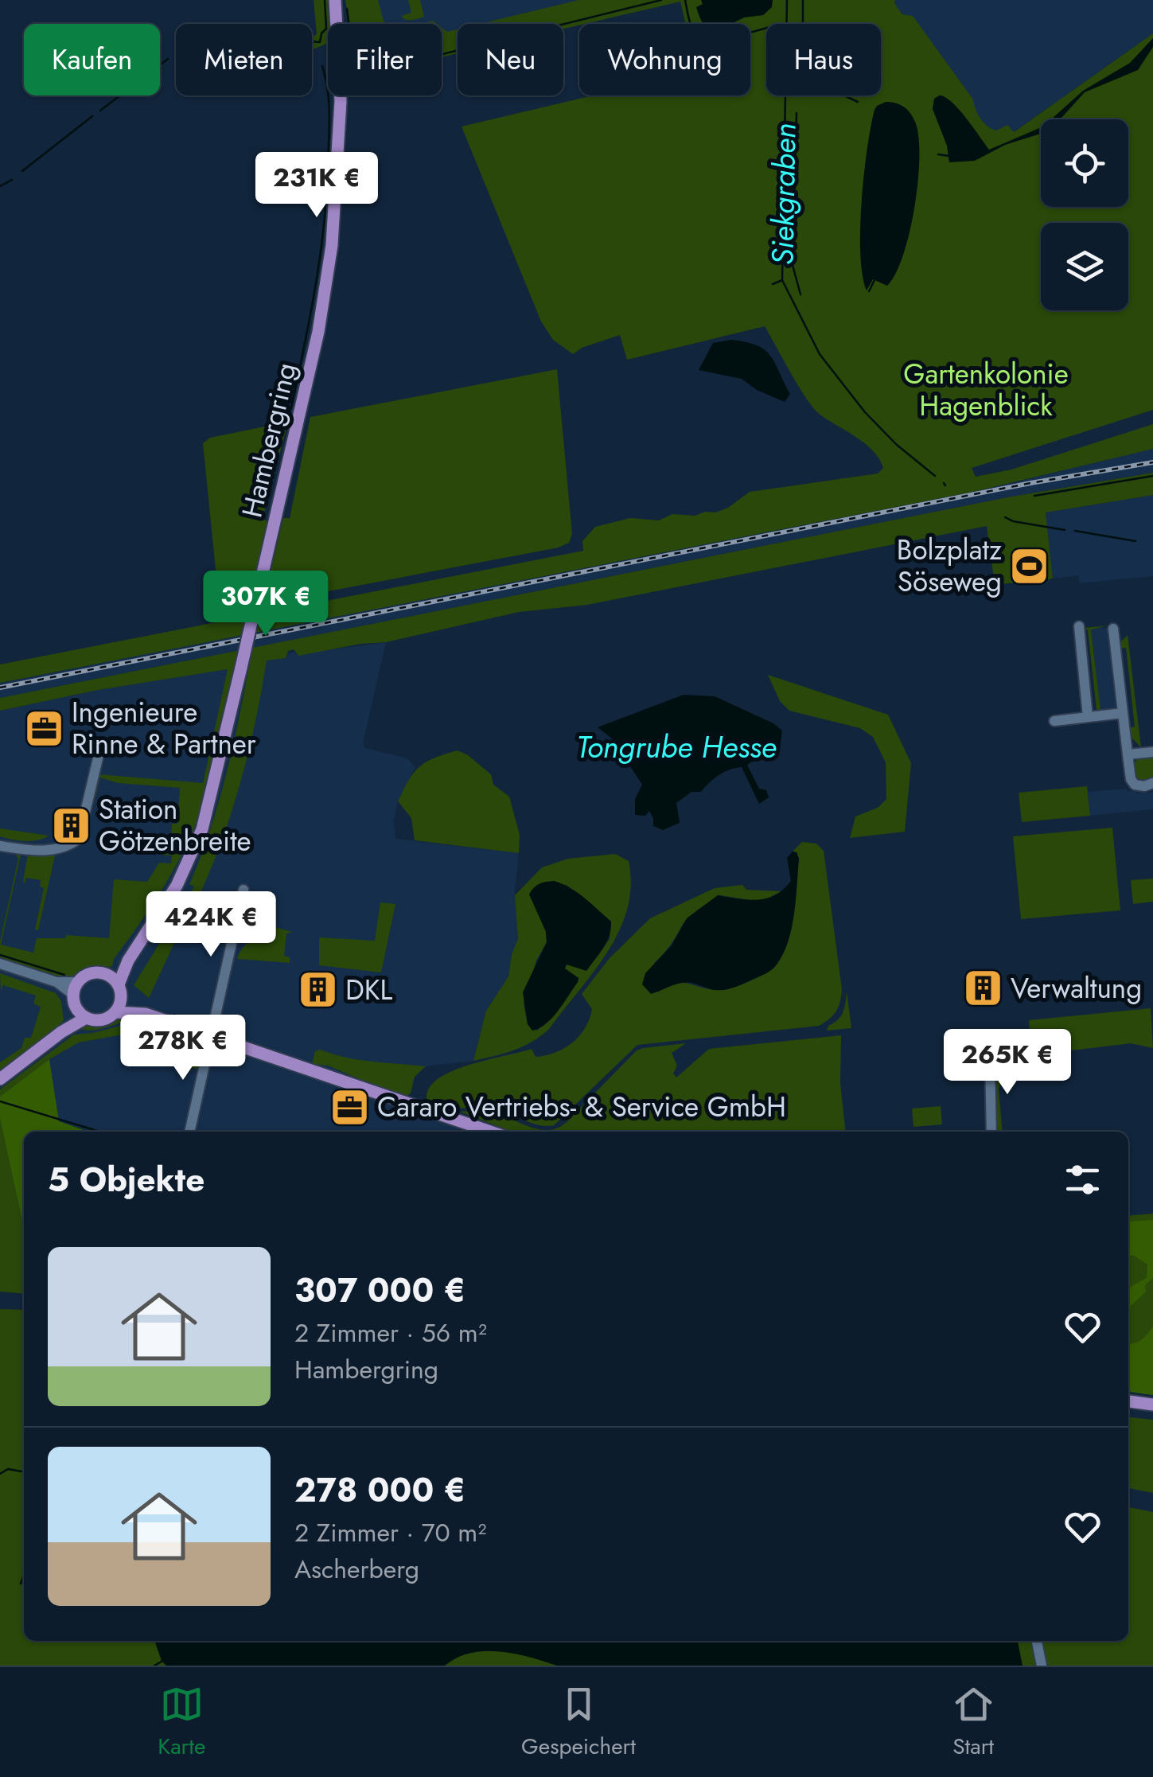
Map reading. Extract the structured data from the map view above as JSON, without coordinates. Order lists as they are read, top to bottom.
{
  "streets": {
    "main road": ["Hambergring"]
  },
  "water": ["Siekgraben", "Tongrube Hesse"],
  "parks": ["Gartenkolonie Hagenblick"],
  "places": {
    "sports": ["Bolzplatz Söseweg"],
    "office": ["Ingenieure Rinne & Partner", "Cararo Vertriebs- & Service GmbH"],
    "building": ["Station Götzenbreite", "Verwaltung", "DKL"]
  },
  "page": {
    "chip": [
      "Kaufen",
      "Mieten",
      "Filter",
      "Neu",
      "Wohnung",
      "Haus"
    ],
    "price": [
      "231K €",
      "307K €",
      "424K €",
      "278K €",
      "265K €"
    ],
    "heading": "5 Objekte",
    "list": [
      {
        "name": "307 000 €",
        "note": "2 Zimmer · 56 m² · Hambergring"
      },
      {
        "name": "278 000 €",
        "note": "2 Zimmer · 70 m² · Ascherberg"
      }
    ],
    "tabs": ["Karte", "Gespeichert", "Start"]
  }
}
